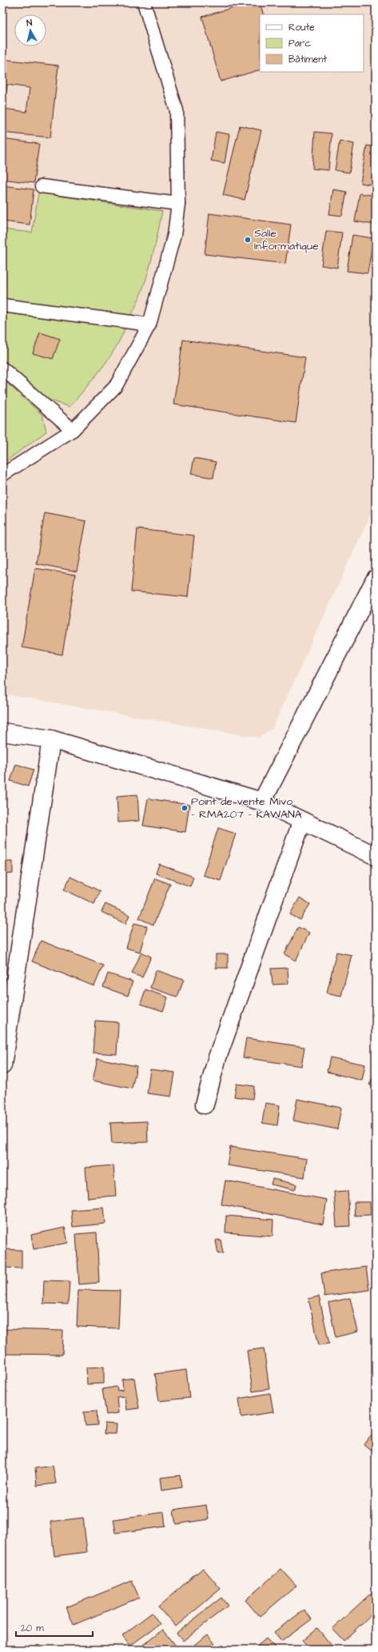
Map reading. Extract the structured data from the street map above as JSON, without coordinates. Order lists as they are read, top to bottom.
{
  "places": ["Salle Informatique", "Point de vente Mivo - RMA207 - KAWANA"],
  "legend": ["Route", "Parc", "Bâtiment"],
  "scale_bar": "20 m",
  "north": "top"
}
